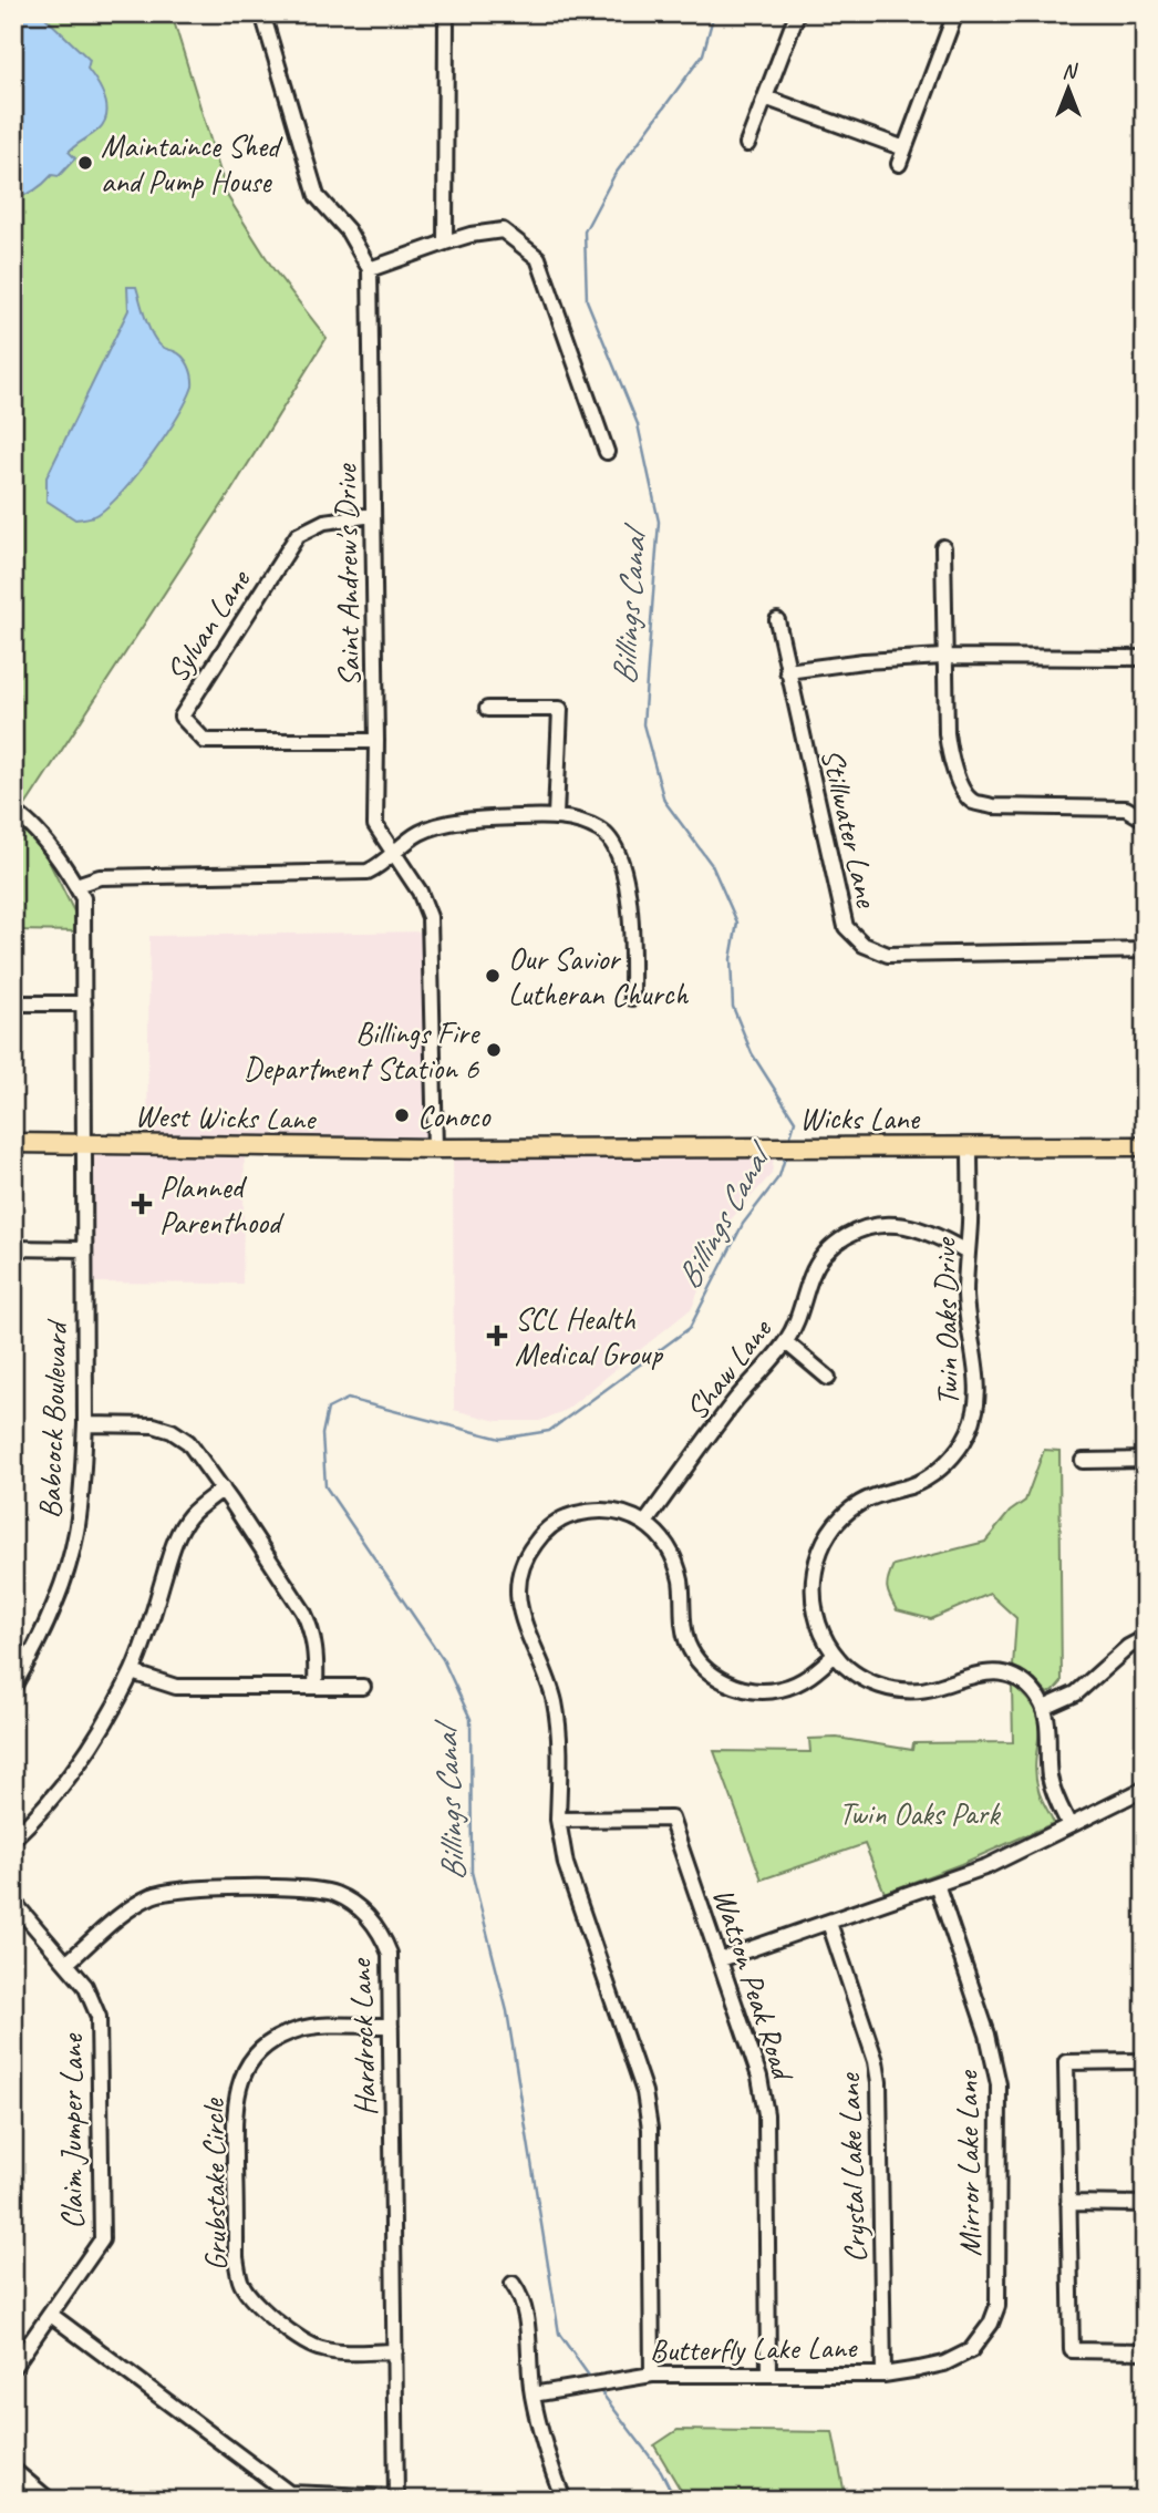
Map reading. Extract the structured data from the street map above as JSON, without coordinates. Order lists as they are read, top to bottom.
{
  "streets": {
    "main road": ["West Wicks Lane", "Wicks Lane"],
    "street": [
      "Saint Andrew's Drive",
      "Sylvan Lane",
      "Stillwater Lane",
      "Twin Oaks Drive",
      "Shaw Lane",
      "Babcock Boulevard",
      "Watson Peak Road",
      "Hardrock Lane",
      "Claim Jumper Lane",
      "Mirror Lake Lane",
      "Crystal Lake Lane",
      "Grubstake Circle",
      "Butterfly Lake Lane"
    ]
  },
  "crossings": [
    ["Saint Andrew's Drive", "Sylvan Lane"],
    ["Saint Andrew's Drive", "West Wicks Lane"],
    ["Saint Andrew's Drive", "Wicks Lane"],
    ["West Wicks Lane", "Wicks Lane"],
    ["West Wicks Lane", "Babcock Boulevard"],
    ["Wicks Lane", "Twin Oaks Drive"],
    ["Twin Oaks Drive", "Shaw Lane"],
    ["Watson Peak Road", "Butterfly Lake Lane"],
    ["Hardrock Lane", "Claim Jumper Lane"],
    ["Hardrock Lane", "Grubstake Circle"],
    ["Mirror Lake Lane", "Butterfly Lake Lane"],
    ["Crystal Lake Lane", "Butterfly Lake Lane"]
  ],
  "water": ["Billings Canal"],
  "parks": ["Twin Oaks Park"],
  "places": {
    "other": [
      "Maintaince Shed and Pump House",
      "Our Savior Lutheran Church",
      "Billings Fire Department Station 6",
      "Conoco"
    ],
    "health": ["Planned Parenthood", "SCL Health Medical Group"]
  },
  "north": "top"
}
